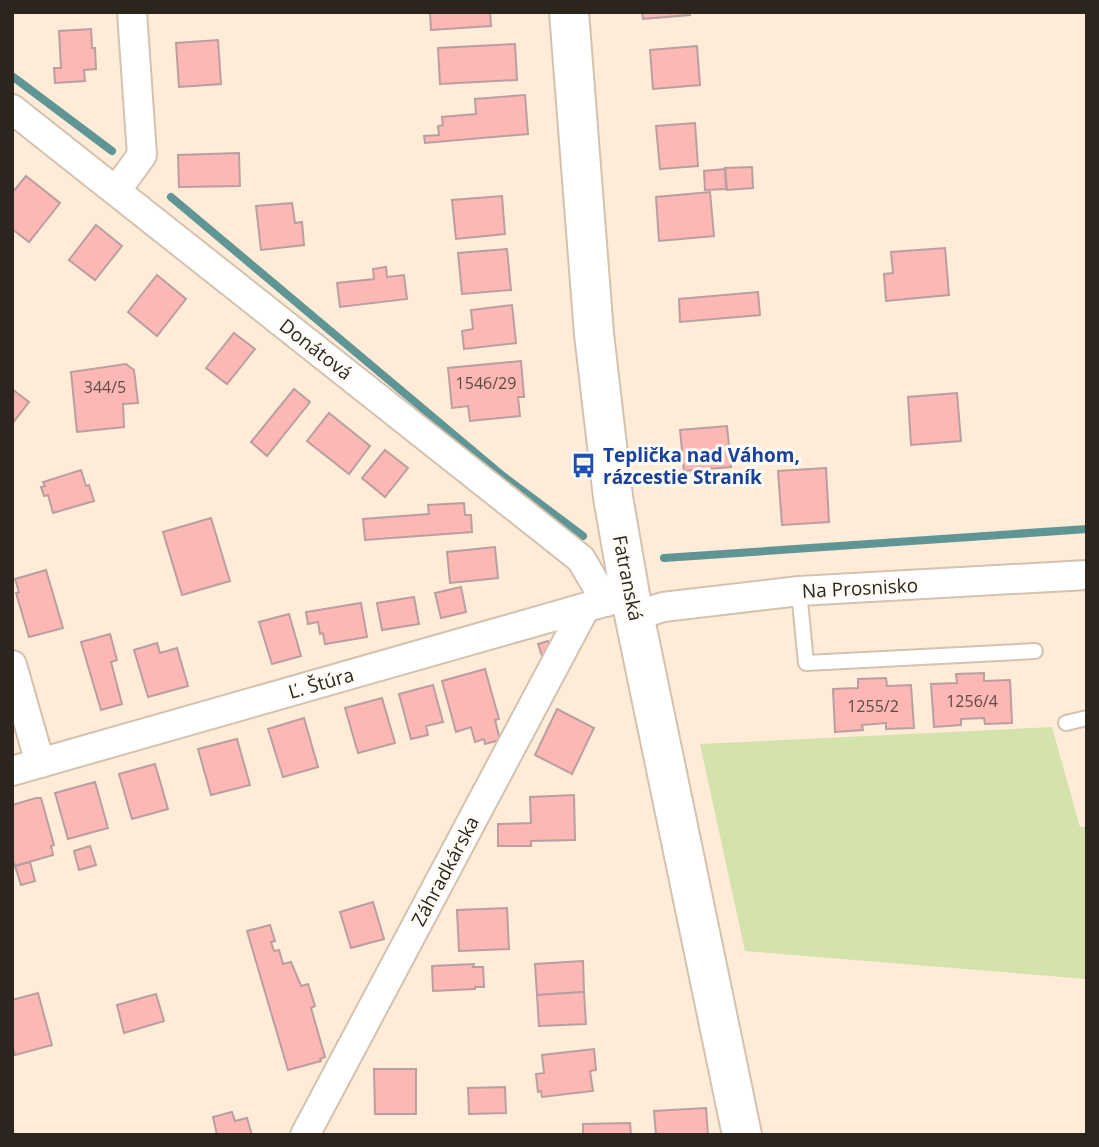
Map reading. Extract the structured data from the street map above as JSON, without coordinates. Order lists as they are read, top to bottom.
{
  "streets": {
    "main road": ["Fatranská"],
    "street": [
      "Donátová",
      "Na Prosnisko",
      "Ľ. Štúra",
      "Záhradkárska"
    ]
  },
  "crossings": [
    ["Donátová", "Fatranská"],
    ["Donátová", "Na Prosnisko"],
    ["Donátová", "Ľ. Štúra"],
    ["Donátová", "Záhradkárska"],
    ["Fatranská", "Na Prosnisko"],
    ["Fatranská", "Ľ. Štúra"],
    ["Fatranská", "Záhradkárska"],
    ["Na Prosnisko", "Ľ. Štúra"],
    ["Na Prosnisko", "Záhradkárska"],
    ["Ľ. Štúra", "Záhradkárska"]
  ],
  "places": {
    "bus stop": ["Teplička nad Váhom, rázcestie Straník"]
  },
  "house_numbers": [
    "1546/29",
    "344/5",
    "1256/4",
    "1255/2"
  ]
}
